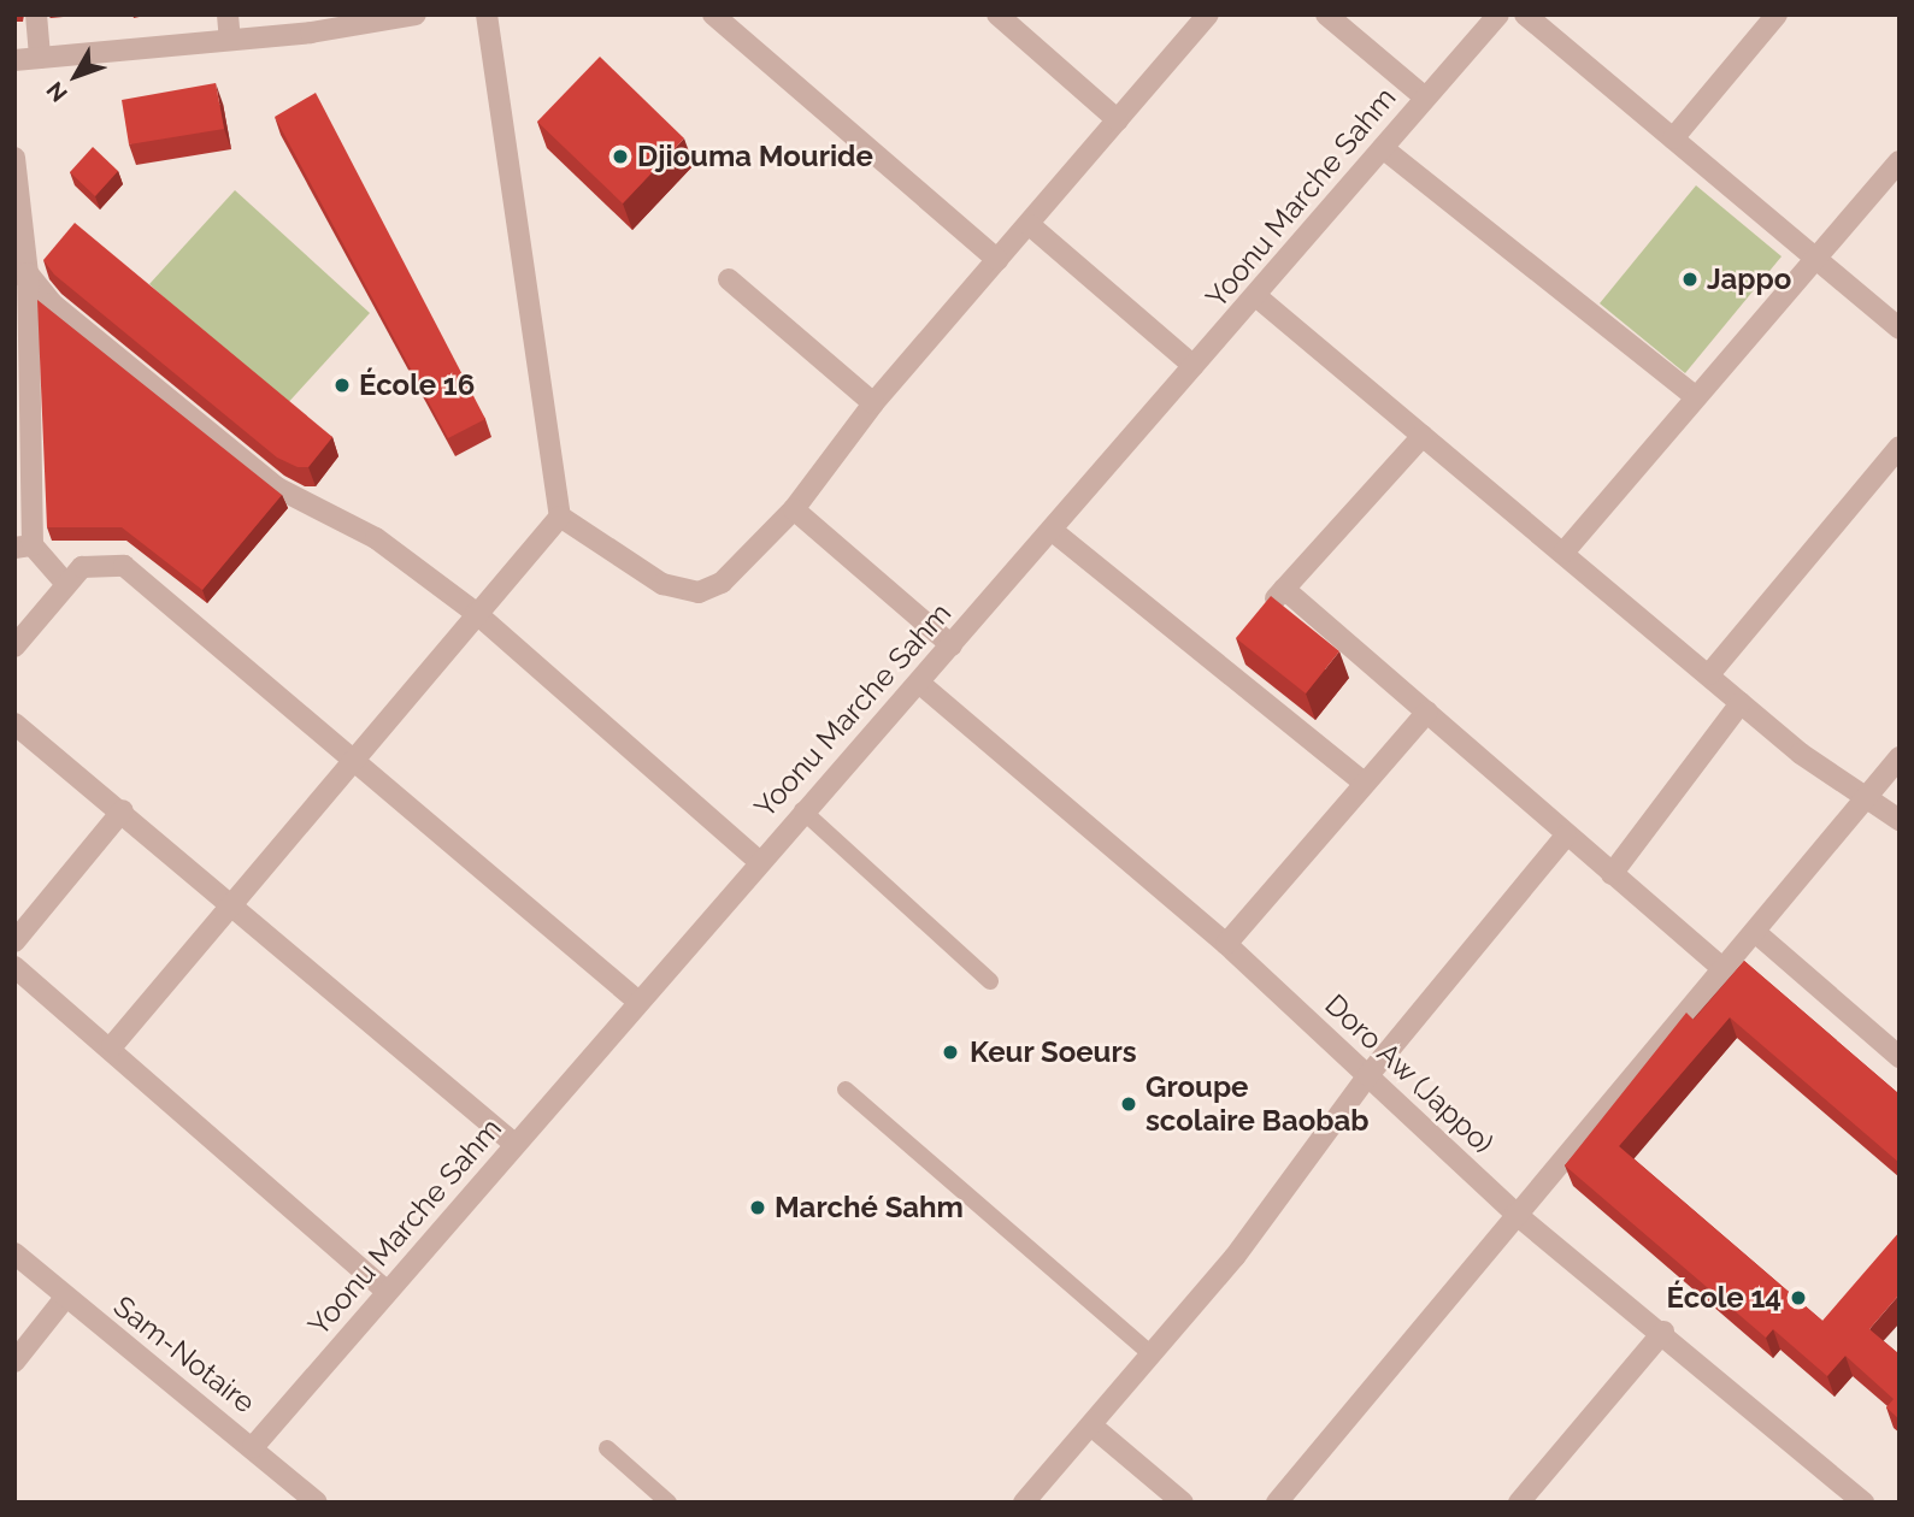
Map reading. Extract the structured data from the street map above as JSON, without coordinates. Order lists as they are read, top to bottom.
{
  "streets": {
    "street": ["Yoonu Marche Sahm", "Doro Aw (Jappo)", "Sam-Notaire"]
  },
  "crossings": [
    ["Yoonu Marche Sahm", "Doro Aw (Jappo)"],
    ["Yoonu Marche Sahm", "Sam-Notaire"]
  ],
  "places": [
    "Djiouma Mouride",
    "Jappo",
    "École 16",
    "Keur Soeurs",
    "Groupe scolaire Baobab",
    "Marché Sahm",
    "École 14"
  ],
  "north": "bottom left"
}
